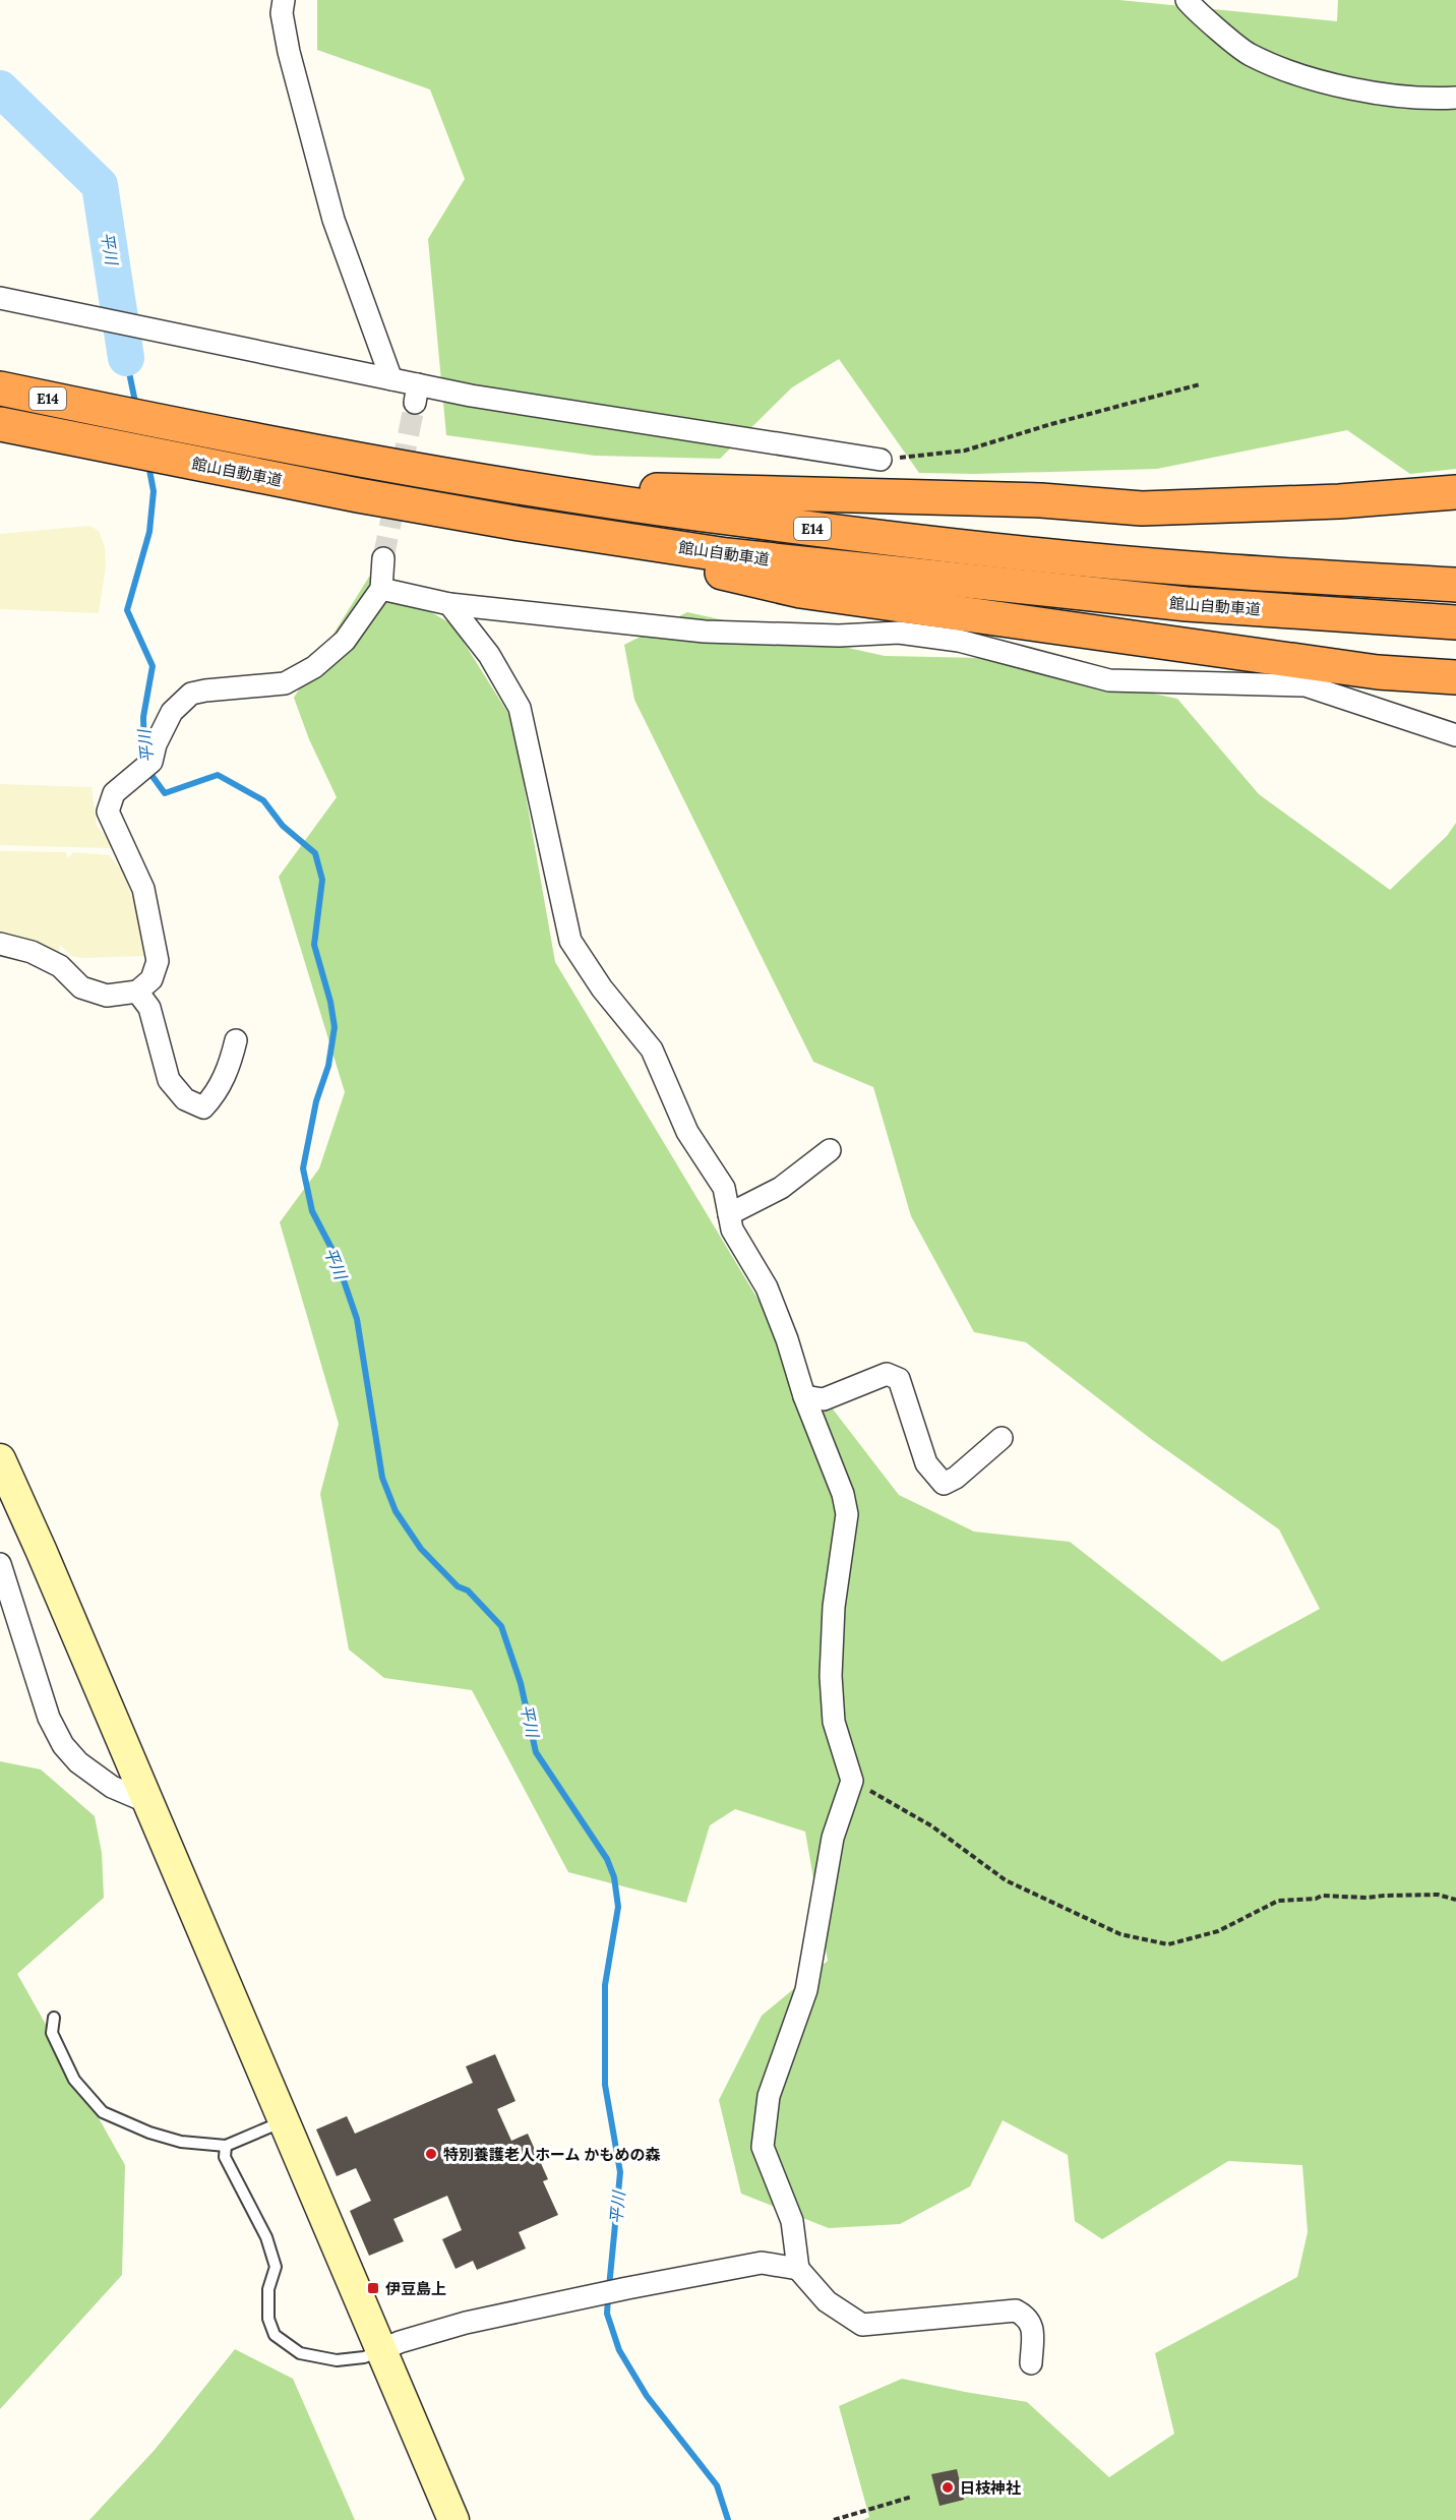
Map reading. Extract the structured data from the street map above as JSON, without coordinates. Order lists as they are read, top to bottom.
{
  "streets": {
    "highway": ["E14", "館山自動車道"]
  },
  "water": ["平川"],
  "places": {
    "other": ["特別養護老人ホーム かもめの森", "日枝神社"],
    "transit": ["伊豆島上"]
  }
}
